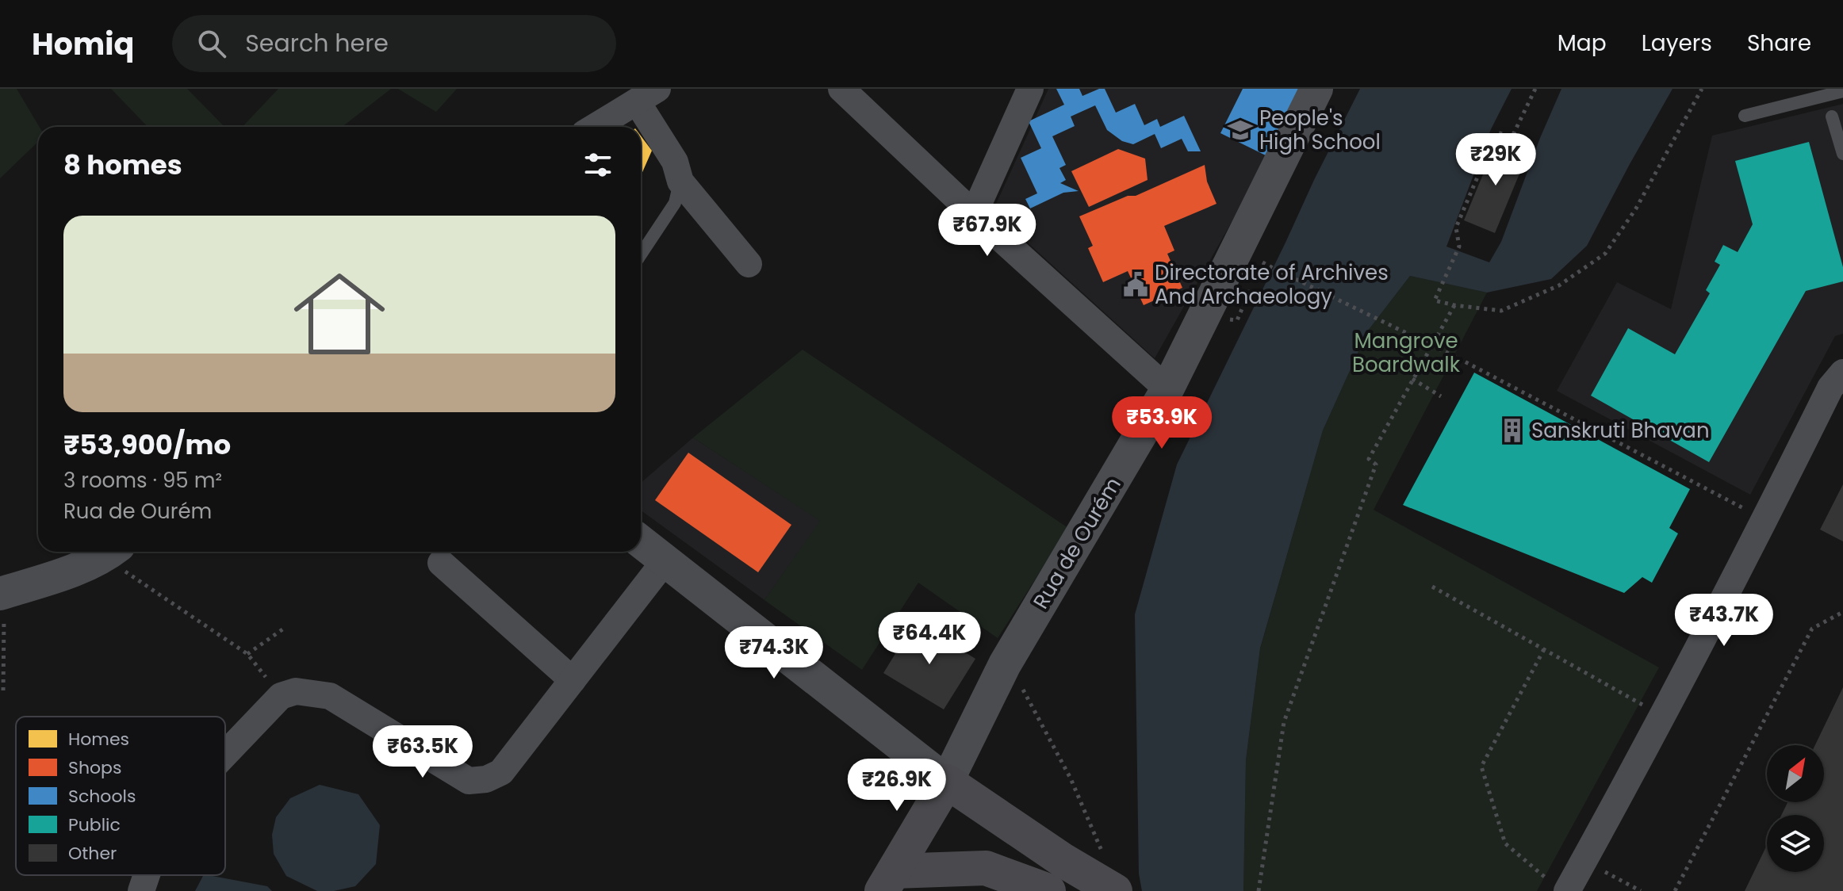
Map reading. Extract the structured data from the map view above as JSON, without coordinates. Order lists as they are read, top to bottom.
{
  "streets": {
    "main road": ["Rua de Ourém"]
  },
  "parks": ["Mangrove Boardwalk"],
  "places": {
    "school or university": ["People's High School"],
    "public building": ["Directorate of Archives And Archaeology"],
    "building": ["Sanskruti Bhavan"]
  },
  "legend": [
    "Homes",
    "Shops",
    "Schools",
    "Public",
    "Other"
  ],
  "north": "top right",
  "page": {
    "header": "Homiq",
    "search": "Search here",
    "nav": ["Map", "Layers", "Share"],
    "heading": "8 homes",
    "price": [
      "₹29K",
      "₹67.9K",
      "₹53.9K",
      "₹43.7K",
      "₹64.4K",
      "₹74.3K",
      "₹63.5K",
      "₹26.9K"
    ],
    "list": [
      {
        "name": "₹53,900/mo",
        "note": "3 rooms · 95 m² · Rua de Ourém"
      }
    ]
  }
}
